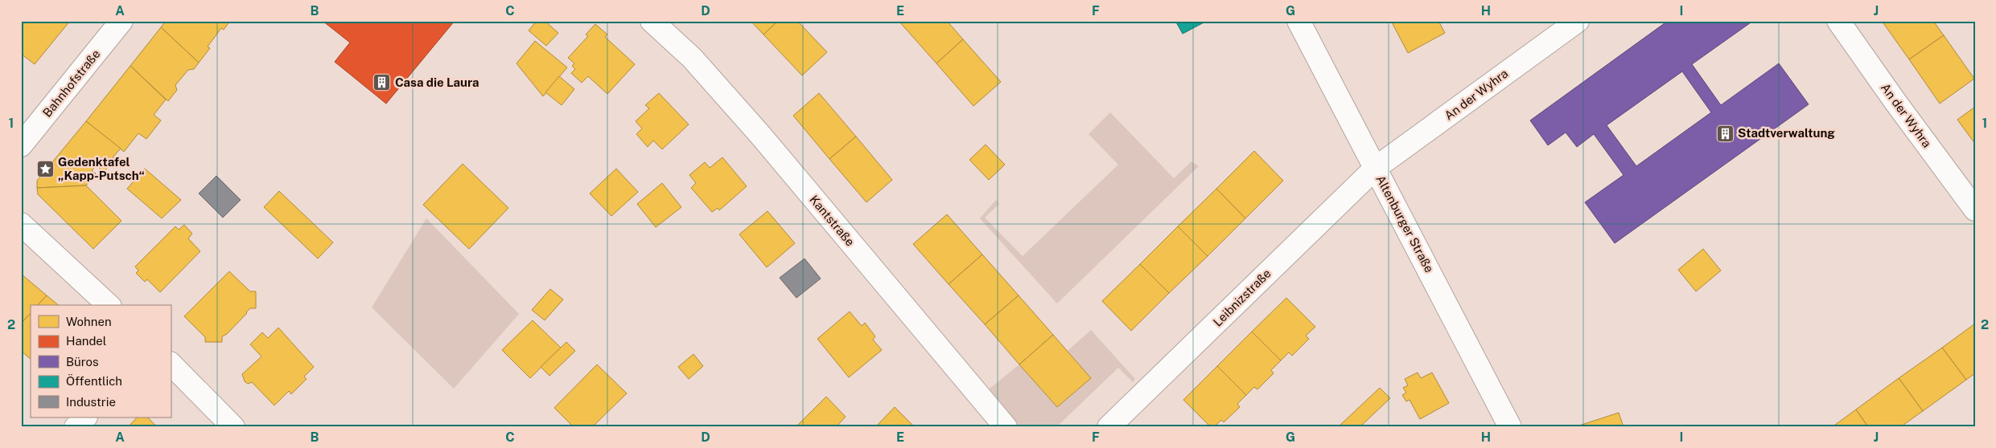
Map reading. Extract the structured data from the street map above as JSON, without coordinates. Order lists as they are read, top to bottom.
{
  "streets": {
    "street": [
      "Bahnhofstraße",
      "An der Wyhra",
      "Kantstraße",
      "Altenburger Straße",
      "Leibnizstraße"
    ]
  },
  "crossings": [
    ["An der Wyhra", "Altenburger Straße"],
    ["An der Wyhra", "Leibnizstraße"],
    ["Altenburger Straße", "Leibnizstraße"]
  ],
  "places": {
    "building": ["Casa die Laura", "Stadtverwaltung"],
    "place": ["Gedenktafel „Kapp-Putsch“"]
  },
  "legend": [
    "Wohnen",
    "Handel",
    "Büros",
    "Öffentlich",
    "Industrie"
  ],
  "grid": {
    "columns": [
      "A",
      "B",
      "C",
      "D",
      "E",
      "F",
      "G",
      "H",
      "I",
      "J"
    ],
    "rows": ["1", "2"]
  }
}
